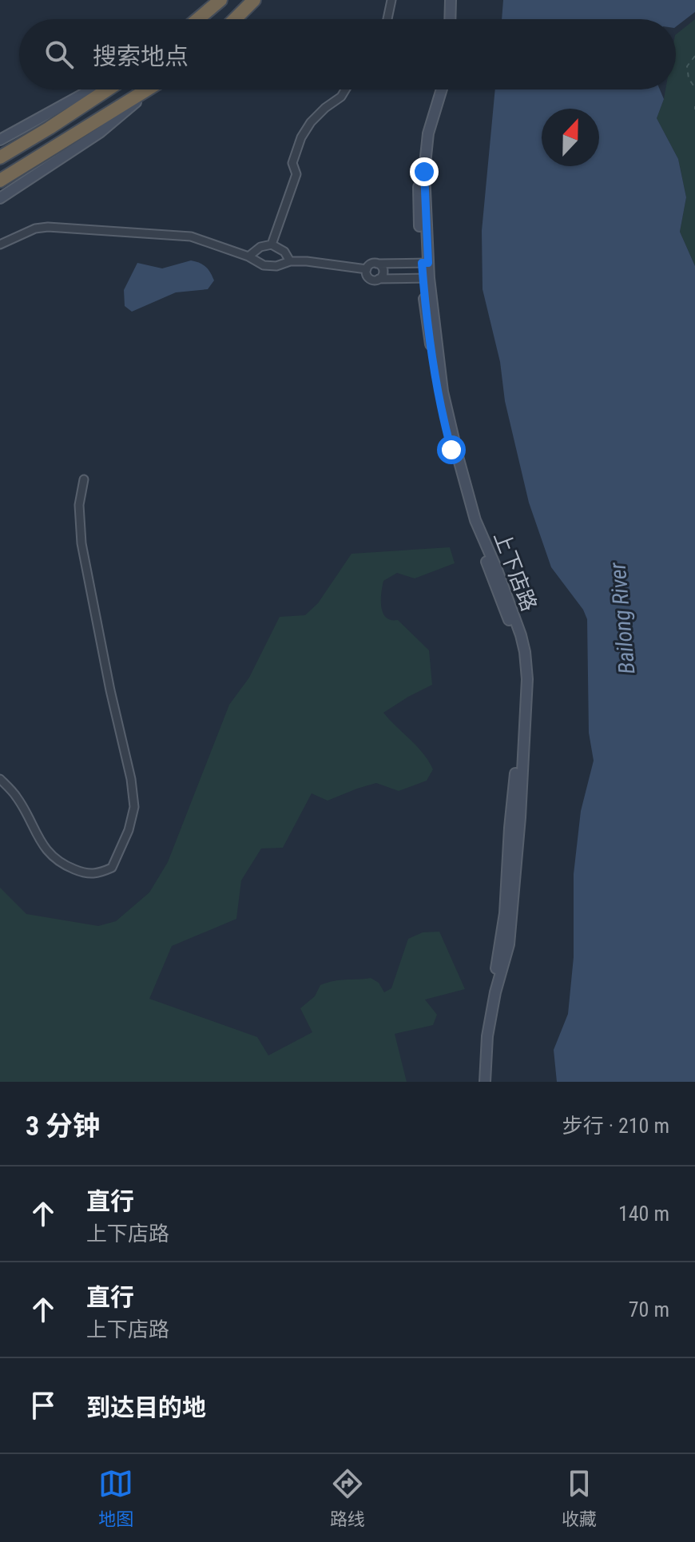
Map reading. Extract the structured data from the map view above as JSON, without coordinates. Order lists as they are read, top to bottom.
{
  "streets": {
    "main road": ["上下店路"]
  },
  "water": ["Bailong River"],
  "north": "top",
  "page": {
    "search": "搜索地点",
    "heading": ["3 分钟", "步行 · 210 m"],
    "list": [
      ["直行", "上下店路", "140 m"],
      ["直行", "上下店路", "70 m"],
      "到达目的地"
    ],
    "nav": ["地图", "路线", "收藏"]
  }
}
